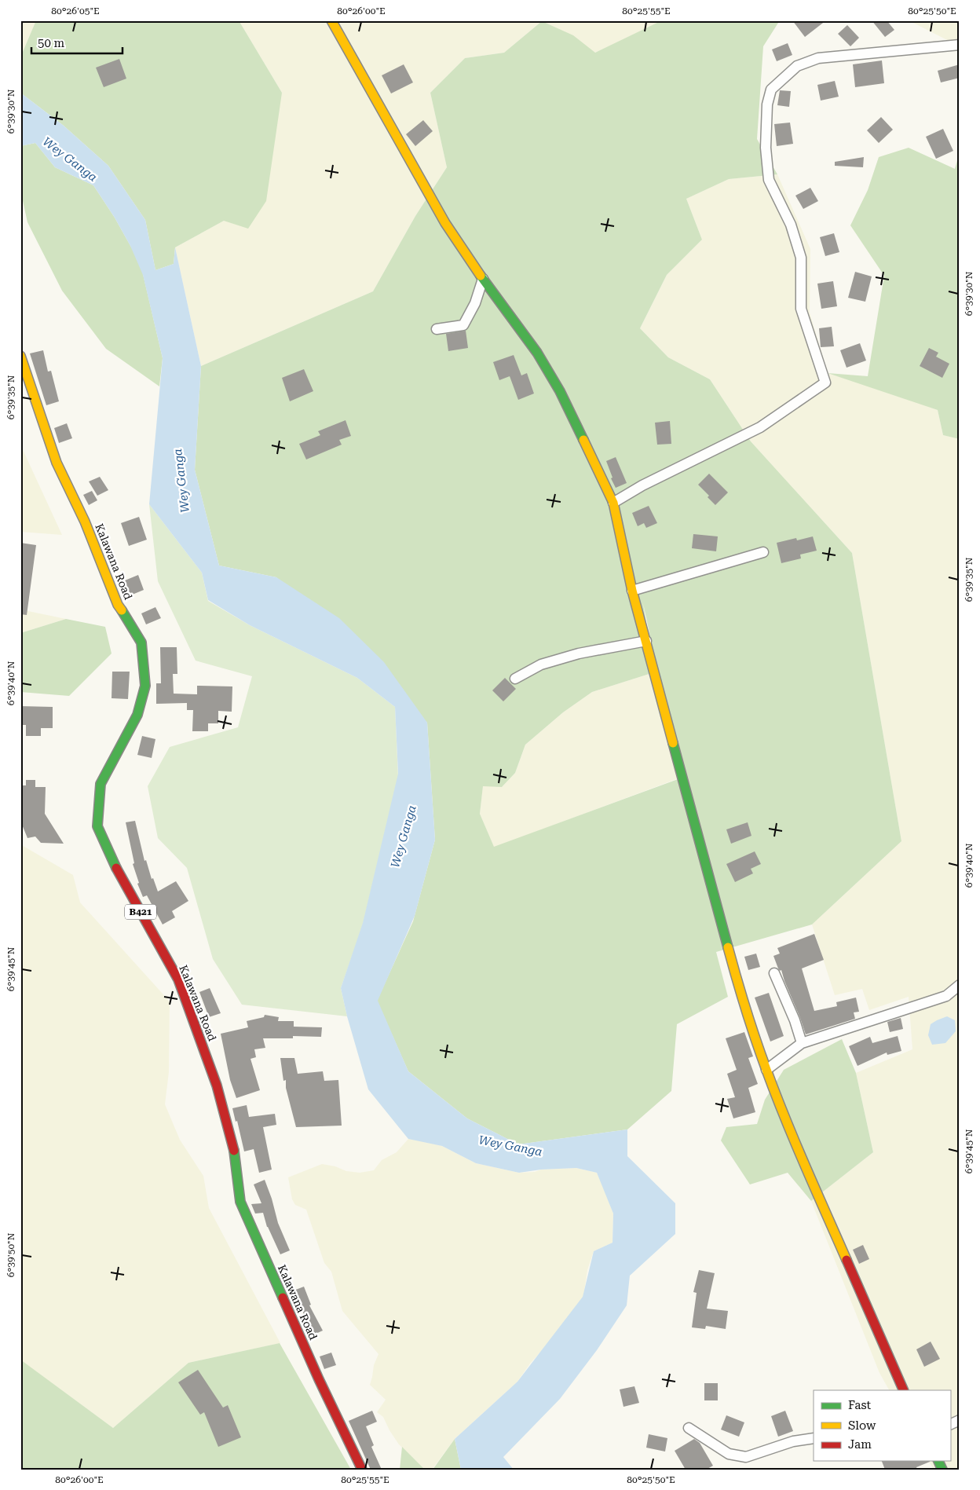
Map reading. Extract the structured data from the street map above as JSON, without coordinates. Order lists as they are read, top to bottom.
{
  "streets": {
    "street": ["Kalawana Road", "B421"]
  },
  "water": ["Wey Ganga"],
  "legend": ["Fast", "Slow", "Jam"],
  "scale_bar": "50 m",
  "coordinates": [
    "80°26'05\"E",
    "80°26'00\"E",
    "80°25'55\"E",
    "80°25'50\"E",
    "6°39'30\"N",
    "6°39'35\"N",
    "6°39'40\"N",
    "6°39'45\"N",
    "6°39'50\"N"
  ]
}
